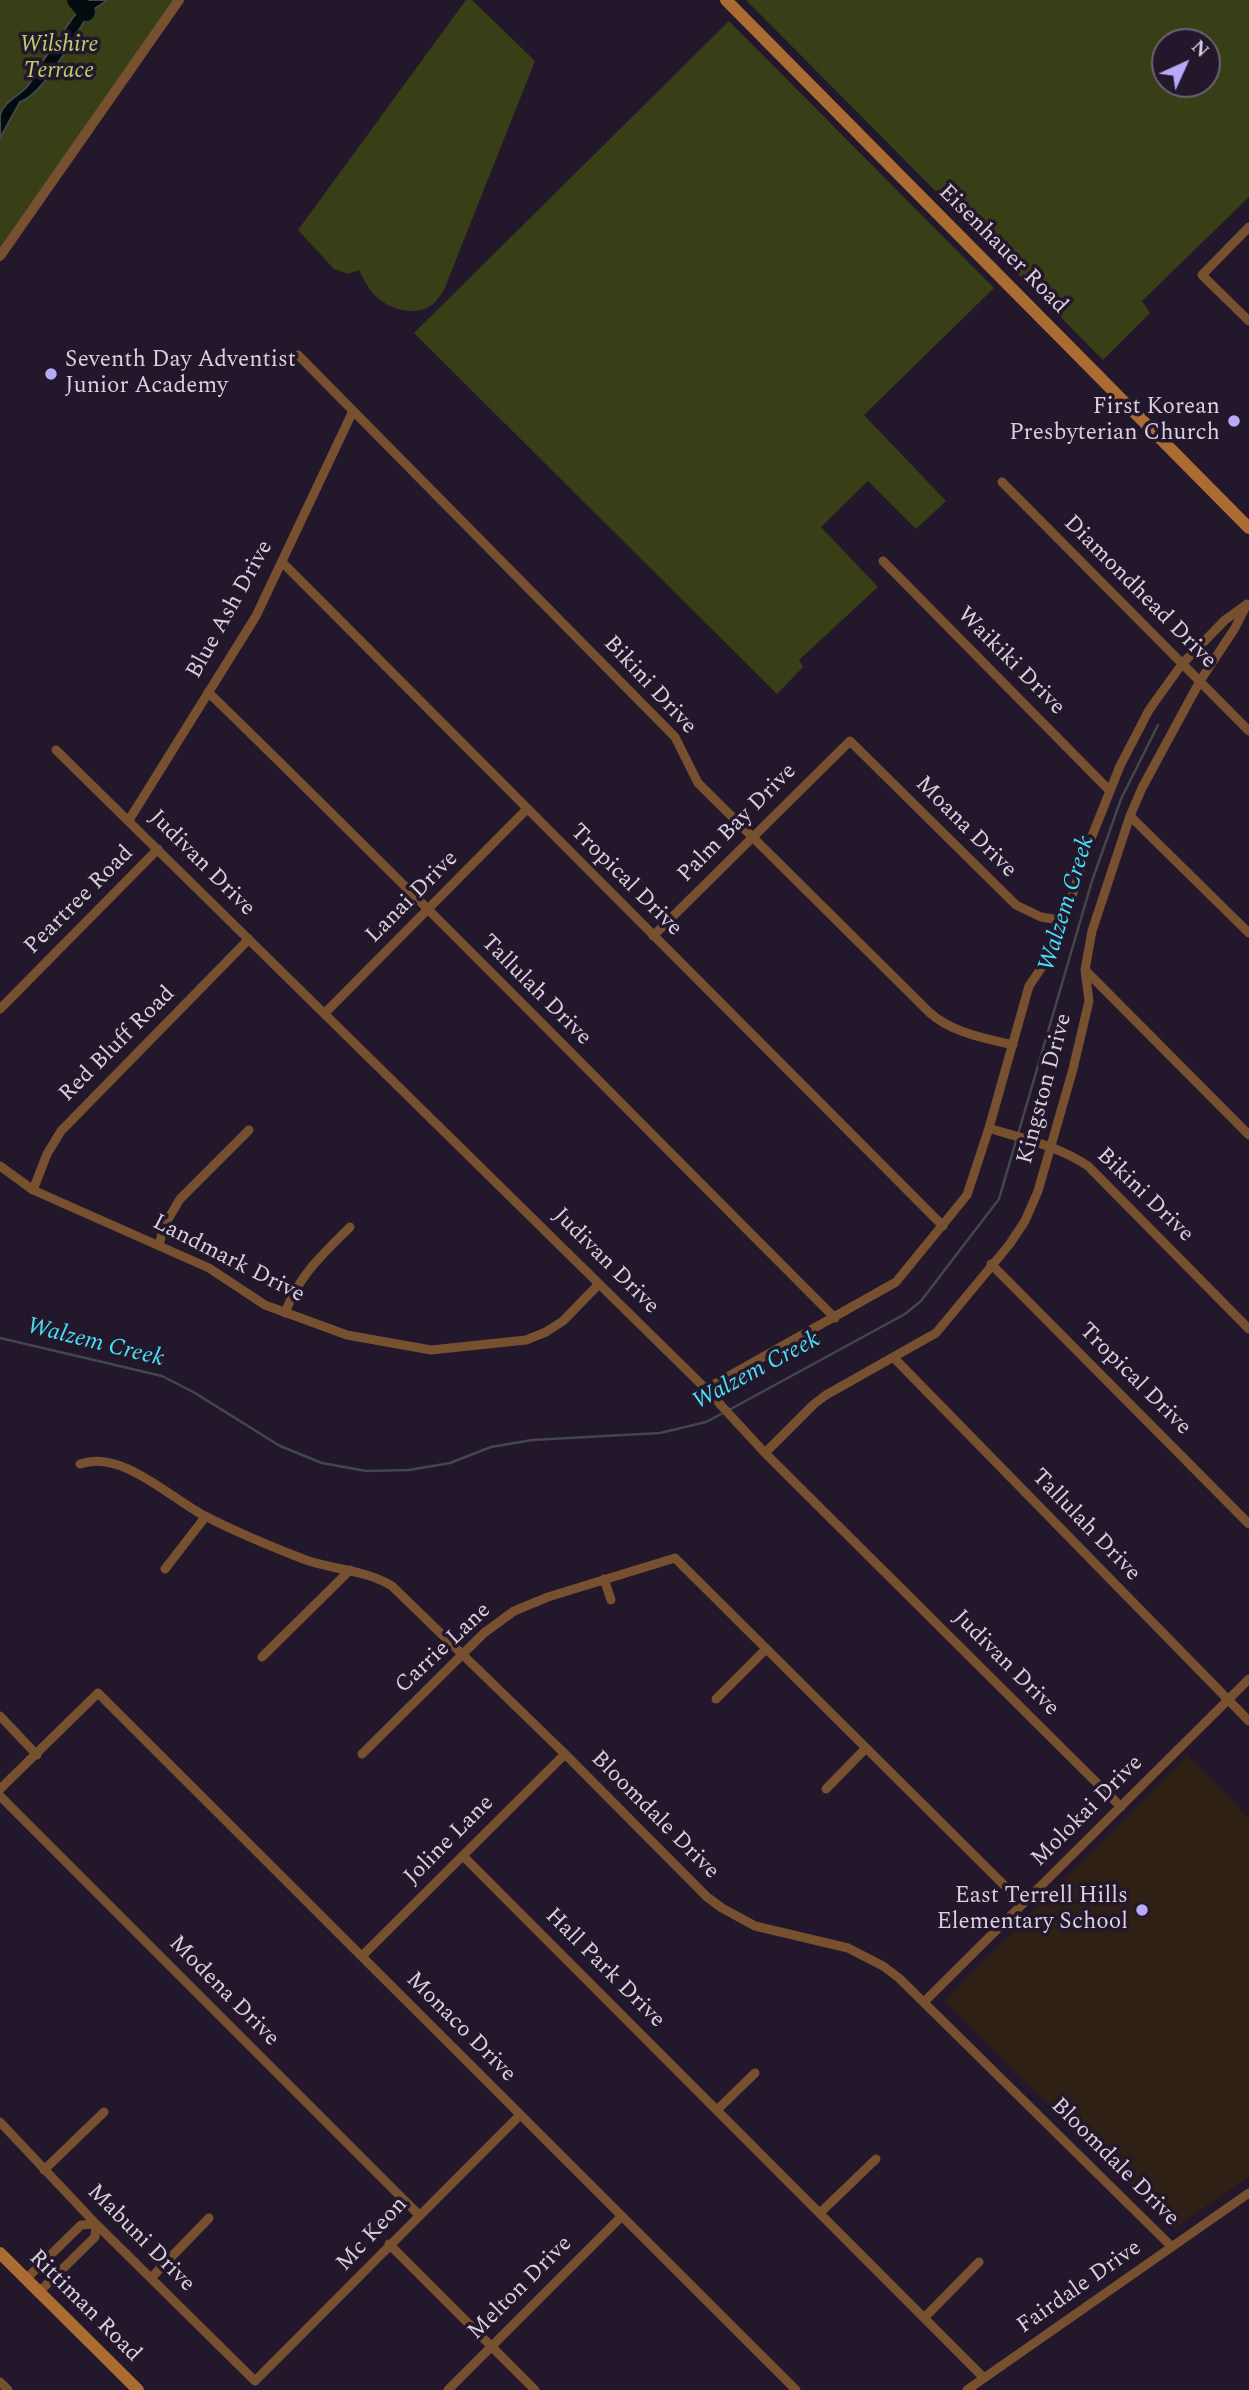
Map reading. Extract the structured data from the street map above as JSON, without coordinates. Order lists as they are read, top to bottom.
{
  "streets": {
    "main road": ["Eisenhauer Road", "Rittiman Road"],
    "street": [
      "Diamondhead Drive",
      "Blue Ash Drive",
      "Waikiki Drive",
      "Bikini Drive",
      "Palm Bay Drive",
      "Moana Drive",
      "Judivan Drive",
      "Tropical Drive",
      "Lanai Drive",
      "Peartree Road",
      "Tallulah Drive",
      "Red Bluff Road",
      "Kingston Drive",
      "Landmark Drive",
      "Carrie Lane",
      "Molokai Drive",
      "Bloomdale Drive",
      "Joline Lane",
      "Hall Park Drive",
      "Modena Drive",
      "Monaco Drive",
      "Mc Keon",
      "Mabuni Drive",
      "Fairdale Drive",
      "Melton Drive"
    ]
  },
  "crossings": [
    ["Diamondhead Drive", "Kingston Drive"],
    ["Blue Ash Drive", "Bikini Drive"],
    ["Blue Ash Drive", "Judivan Drive"],
    ["Blue Ash Drive", "Tropical Drive"],
    ["Blue Ash Drive", "Tallulah Drive"],
    ["Waikiki Drive", "Kingston Drive"],
    ["Bikini Drive", "Palm Bay Drive"],
    ["Bikini Drive", "Kingston Drive"],
    ["Palm Bay Drive", "Moana Drive"],
    ["Palm Bay Drive", "Tropical Drive"],
    ["Moana Drive", "Kingston Drive"],
    ["Judivan Drive", "Lanai Drive"],
    ["Judivan Drive", "Peartree Road"],
    ["Judivan Drive", "Red Bluff Road"],
    ["Judivan Drive", "Kingston Drive"],
    ["Judivan Drive", "Landmark Drive"],
    ["Judivan Drive", "Molokai Drive"],
    ["Tropical Drive", "Lanai Drive"],
    ["Tropical Drive", "Kingston Drive"],
    ["Lanai Drive", "Tallulah Drive"],
    ["Tallulah Drive", "Kingston Drive"],
    ["Tallulah Drive", "Molokai Drive"],
    ["Red Bluff Road", "Landmark Drive"],
    ["Carrie Lane", "Bloomdale Drive"],
    ["Molokai Drive", "Bloomdale Drive"],
    ["Bloomdale Drive", "Joline Lane"],
    ["Bloomdale Drive", "Fairdale Drive"],
    ["Joline Lane", "Hall Park Drive"],
    ["Joline Lane", "Monaco Drive"],
    ["Hall Park Drive", "Fairdale Drive"],
    ["Modena Drive", "Mc Keon"],
    ["Monaco Drive", "Mc Keon"],
    ["Monaco Drive", "Melton Drive"],
    ["Mc Keon", "Mabuni Drive"]
  ],
  "water": ["Walzem Creek"],
  "parks": ["Wilshire Terrace"],
  "places": ["Seventh Day Adventist Junior Academy", "First Korean Presbyterian Church", "East Terrell Hills Elementary School"],
  "north": "top right"
}
